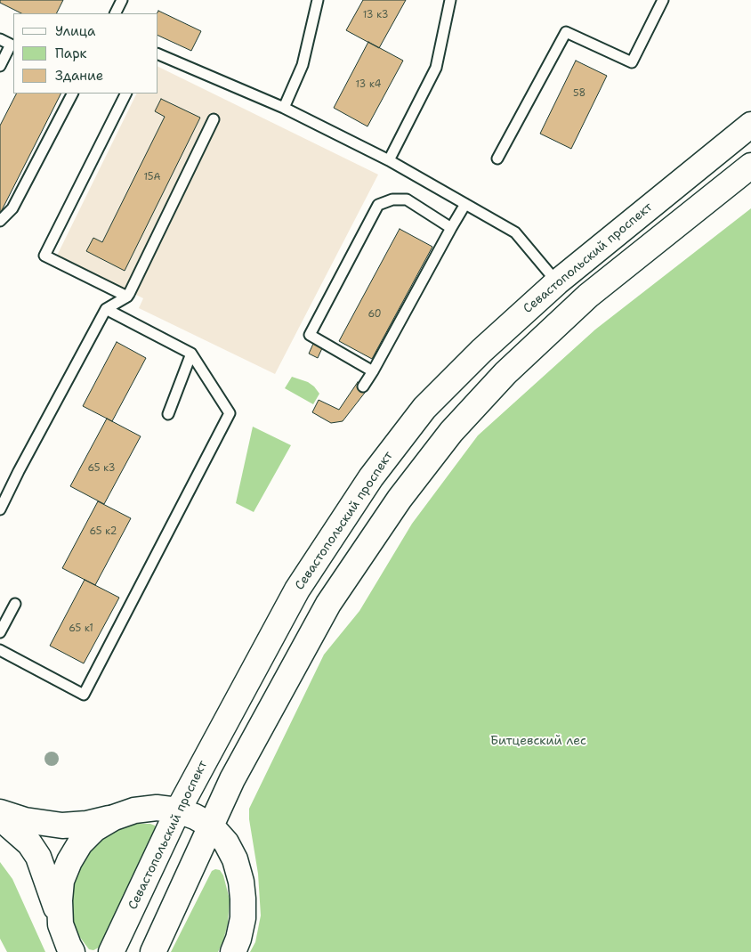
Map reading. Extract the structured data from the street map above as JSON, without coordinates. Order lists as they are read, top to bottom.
{
  "streets": {
    "main road": ["Севастопольский проспект"]
  },
  "parks": ["Битцевский лес"],
  "house_numbers": [
    "13 к3",
    "13 к4",
    "58",
    "15А",
    "60",
    "65 к3",
    "65 к2",
    "65 к1"
  ],
  "legend": ["Улица", "Парк", "Здание"]
}
